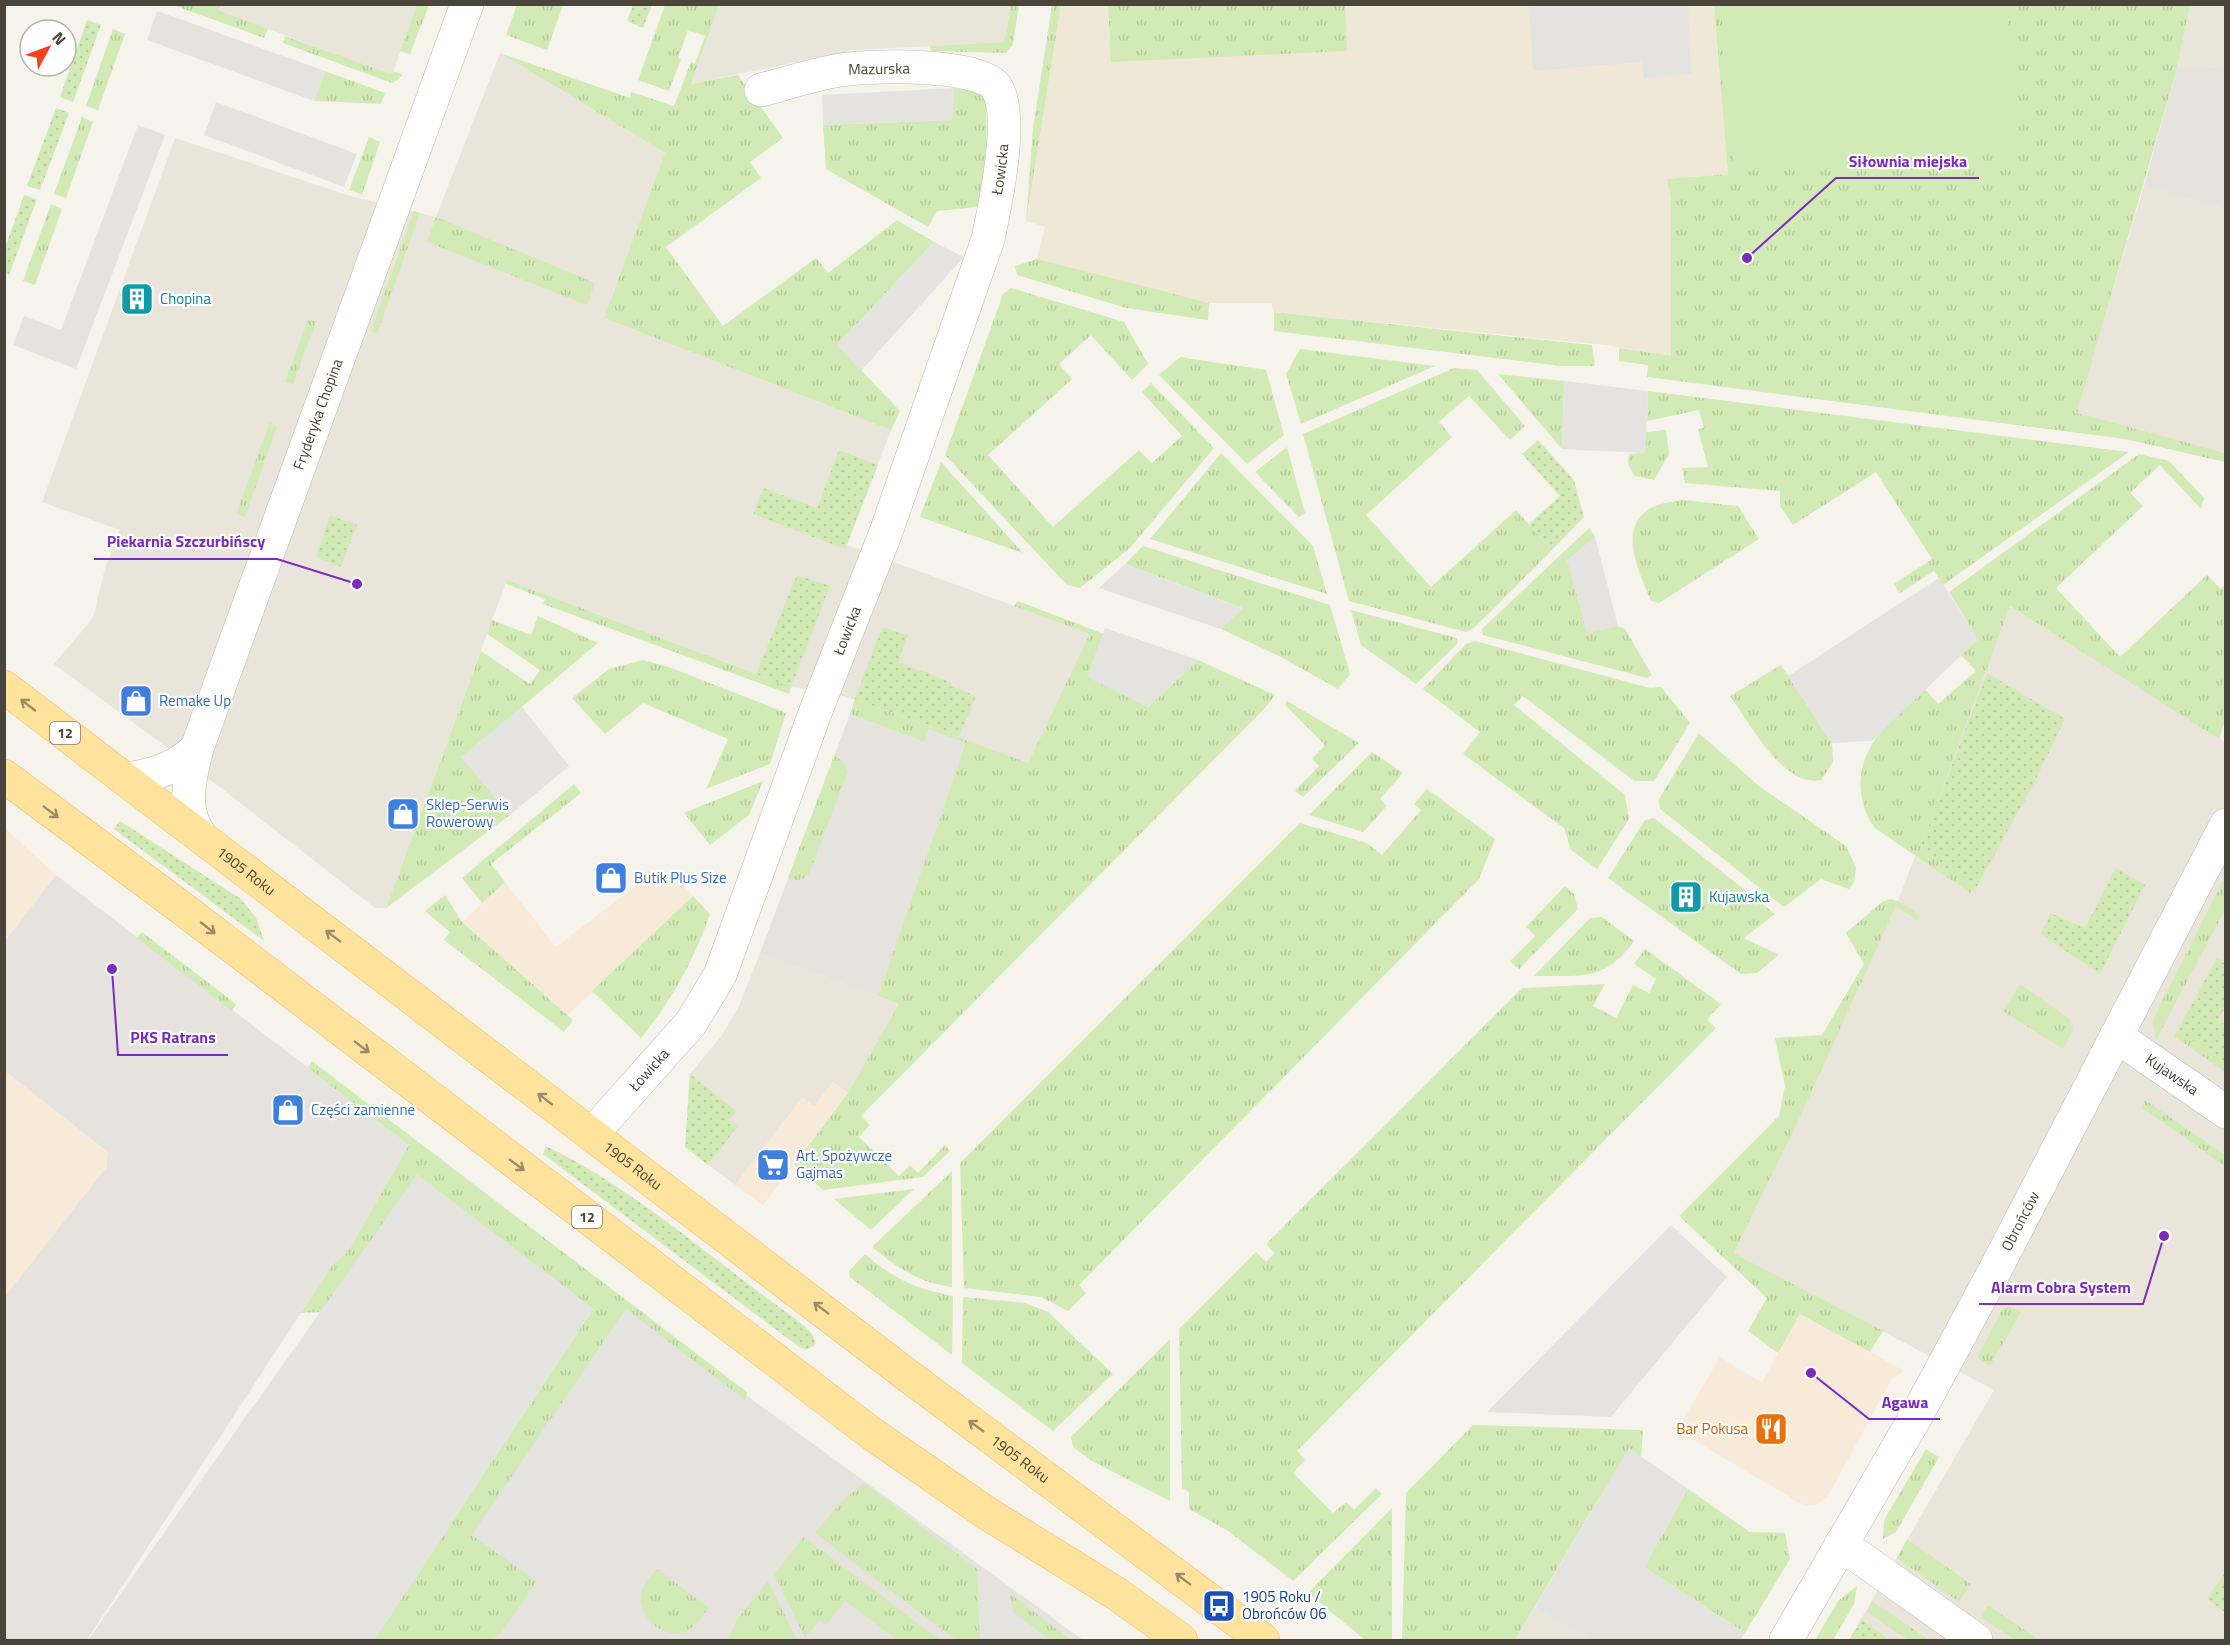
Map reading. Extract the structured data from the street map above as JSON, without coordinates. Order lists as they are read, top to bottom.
{
  "streets": {
    "main road": ["12", "1905 Roku"],
    "street": [
      "Mazurska",
      "Łowicka",
      "Fryderyka Chopina",
      "Kujawska",
      "Obrońców"
    ]
  },
  "crossings": [
    ["Mazurska", "Łowicka"],
    ["Łowicka", "1905 Roku"],
    ["Fryderyka Chopina", "1905 Roku"],
    ["Kujawska", "Obrońców"]
  ],
  "places": {
    "other": [
      "Siłownia miejska",
      "Piekarnia Szczurbińscy",
      "PKS Ratrans",
      "Alarm Cobra System",
      "Agawa"
    ],
    "building": ["Chopina", "Kujawska"],
    "shop": [
      "Remake Up",
      "Sklep-Serwis Rowerowy",
      "Butik Plus Size",
      "Części zamienne"
    ],
    "supermarket": ["Art. Spożywcze Gajmas"],
    "restaurant": ["Bar Pokusa"],
    "bus stop": ["1905 Roku / Obrońców 06"]
  },
  "north": "top right"
}
